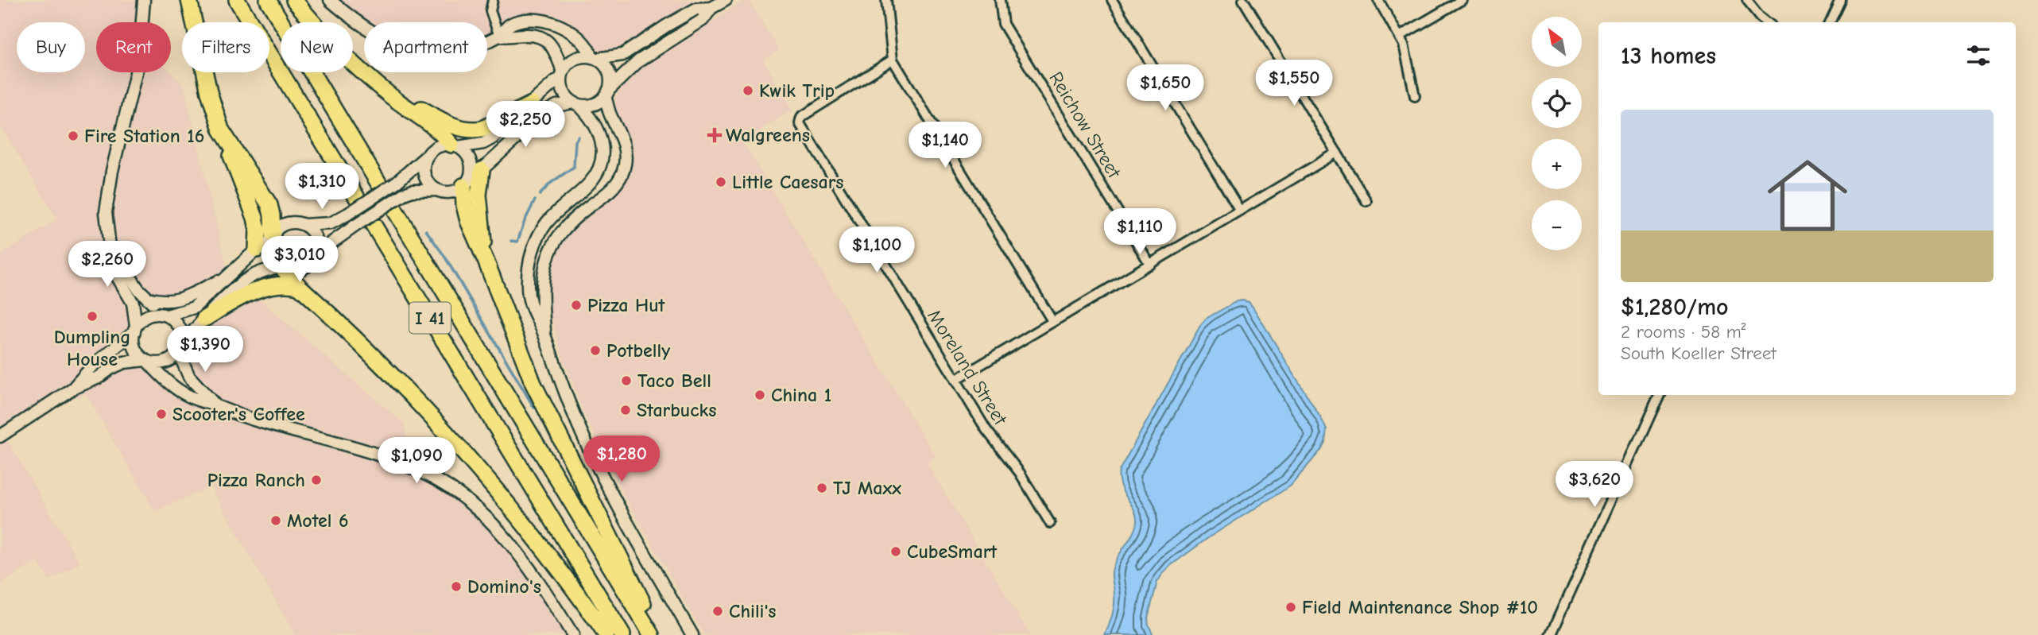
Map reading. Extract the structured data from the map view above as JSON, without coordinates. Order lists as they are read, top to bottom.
{
  "streets": {
    "highway": ["I 41"],
    "street": ["Reichow Street", "Moreland Street"]
  },
  "places": {
    "other": [
      "Kwik Trip",
      "Fire Station 16",
      "Little Caesars",
      "Pizza Hut",
      "Dumpling House",
      "Potbelly",
      "Taco Bell",
      "China 1",
      "Starbucks",
      "Scooter's Coffee",
      "Pizza Ranch",
      "TJ Maxx",
      "Motel 6",
      "CubeSmart",
      "Domino's",
      "Field Maintenance Shop #10",
      "Chili's"
    ],
    "health": ["Walgreens"]
  },
  "north": "top left",
  "page": {
    "map_buttons": ["+", "−"],
    "chip": [
      "Buy",
      "Rent",
      "Filters",
      "New",
      "Apartment"
    ],
    "heading": "13 homes",
    "price": [
      "$1,550",
      "$1,650",
      "$2,250",
      "$1,140",
      "$1,310",
      "$1,110",
      "$1,100",
      "$3,010",
      "$2,260",
      "$1,390",
      "$1,280",
      "$1,090",
      "$3,620"
    ],
    "list": [
      {
        "name": "$1,280/mo",
        "note": "2 rooms · 58 m² · South Koeller Street"
      }
    ]
  }
}
